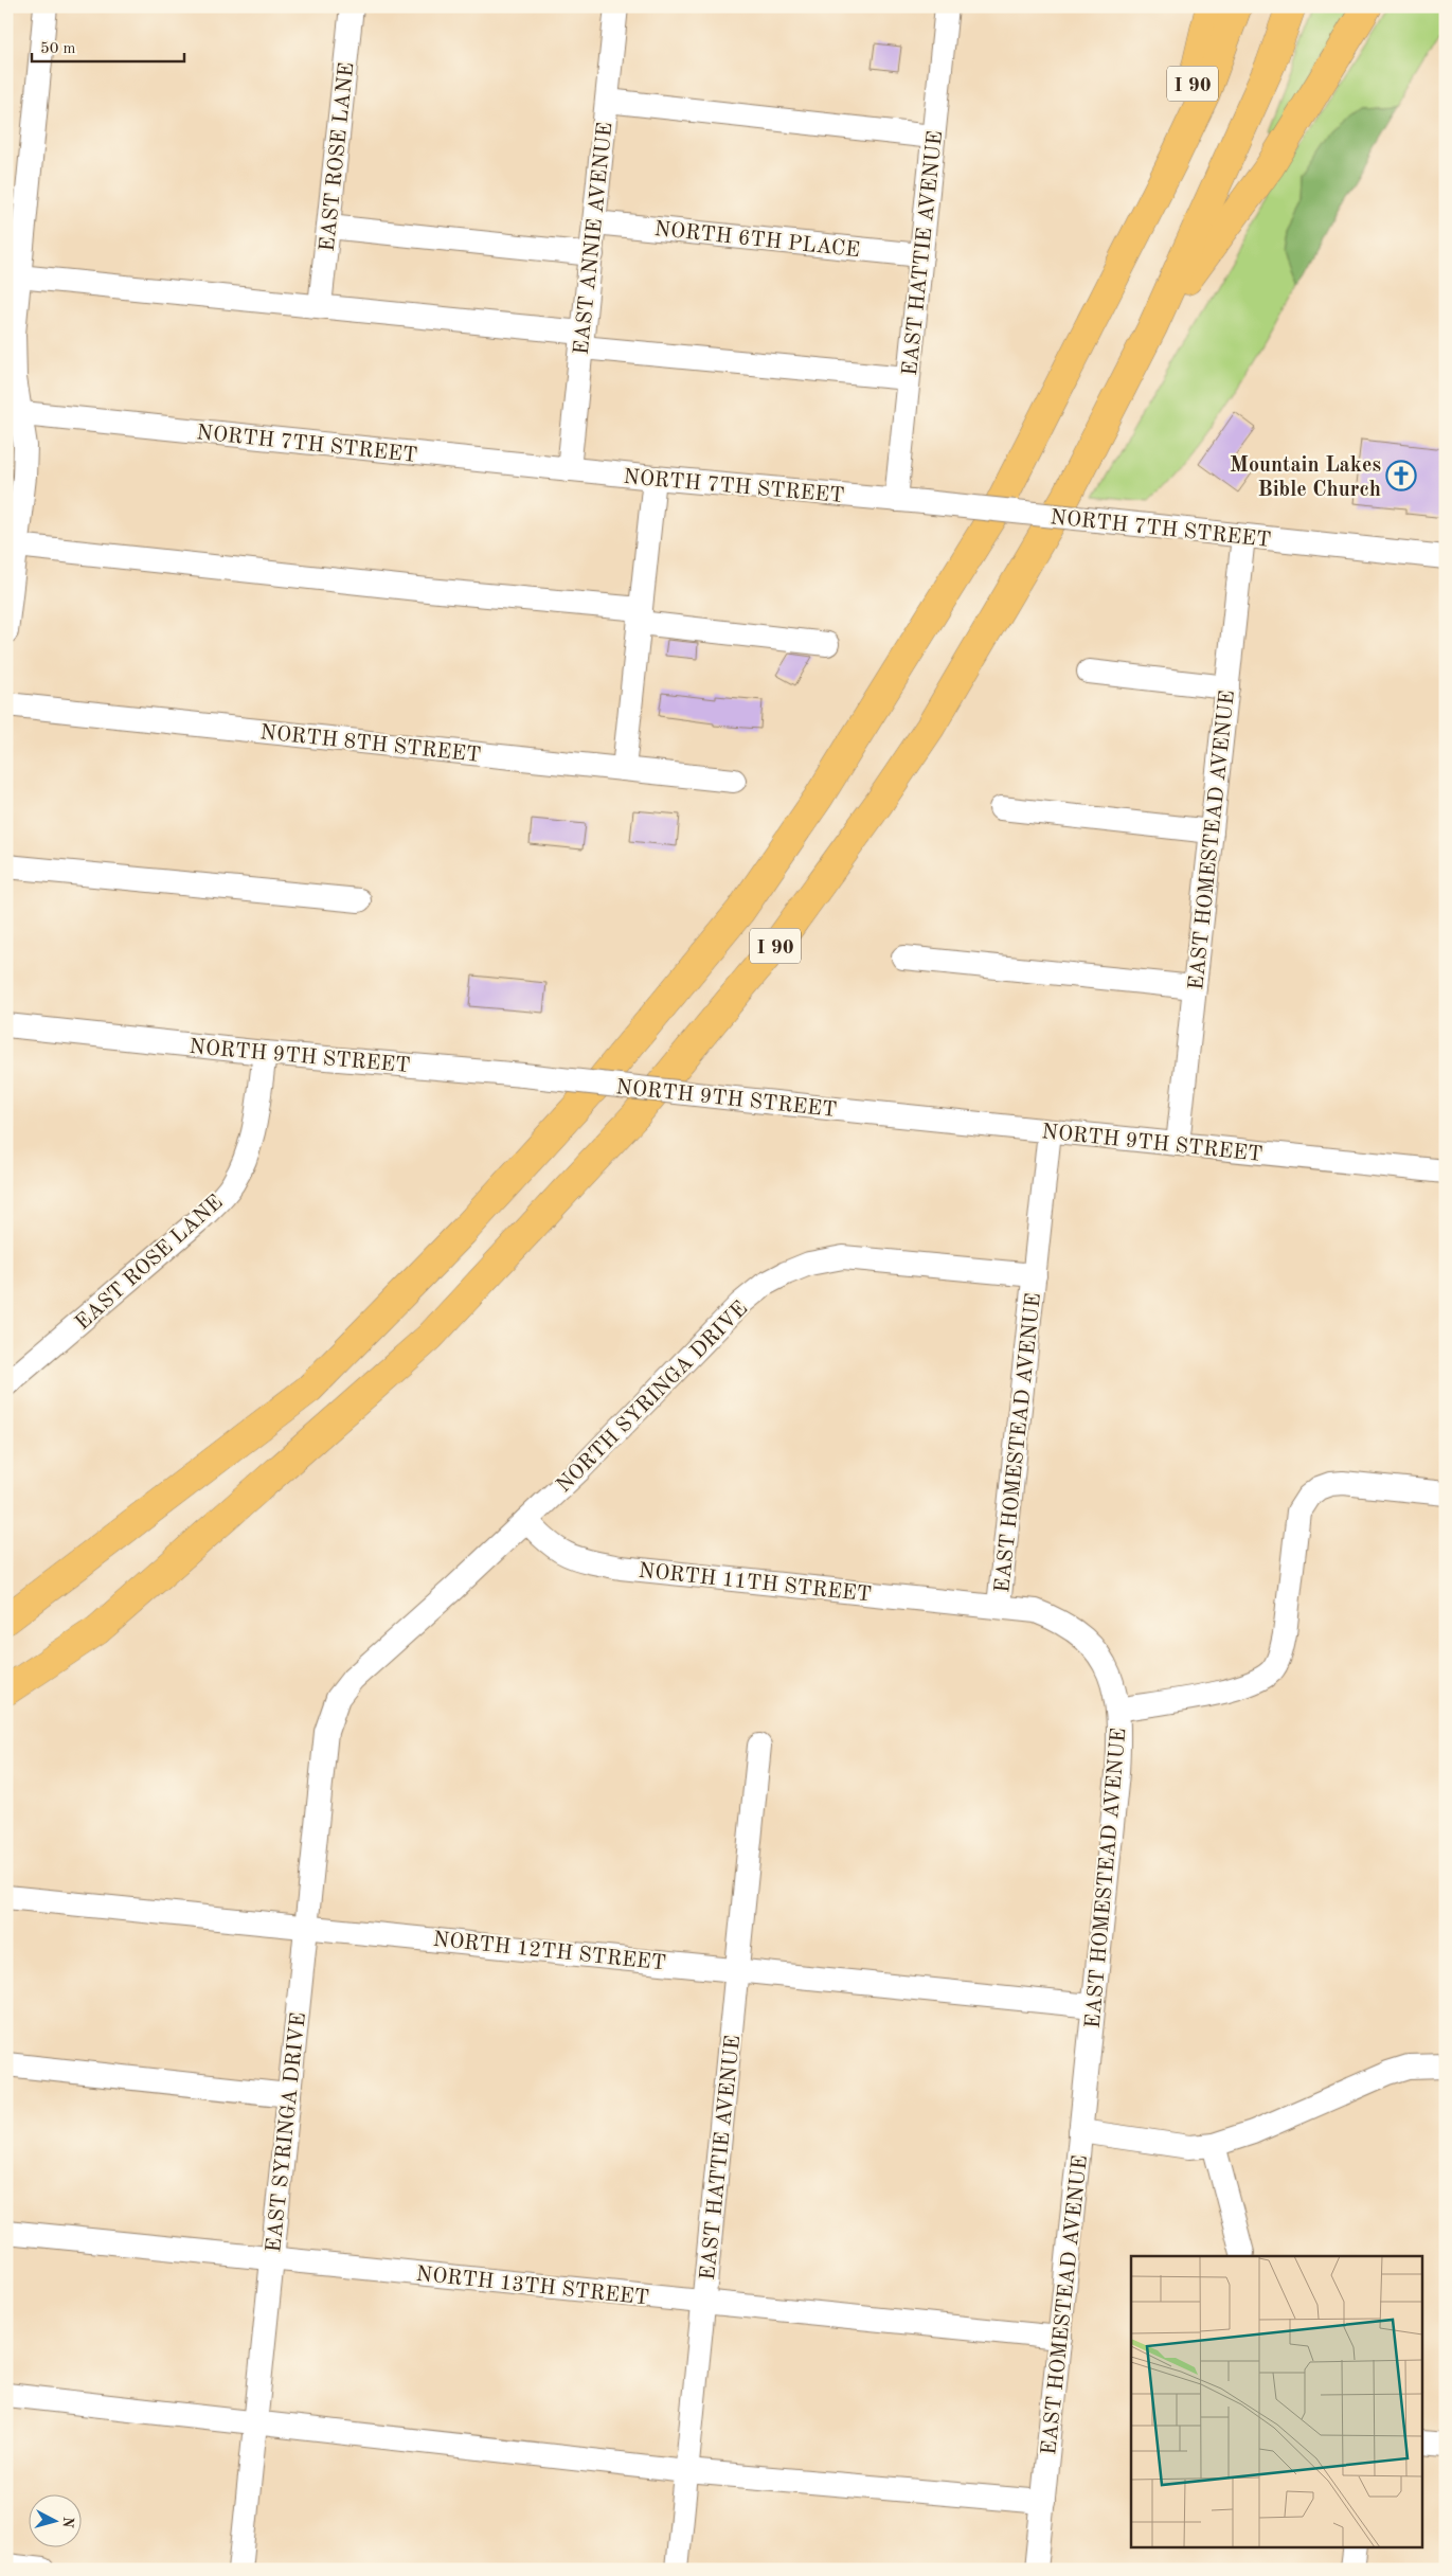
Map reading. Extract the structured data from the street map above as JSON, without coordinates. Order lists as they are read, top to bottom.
{
  "streets": {
    "highway": ["I 90"],
    "street": [
      "EAST ROSE LANE",
      "EAST ANNIE AVENUE",
      "NORTH 6TH PLACE",
      "EAST HATTIE AVENUE",
      "NORTH 7TH STREET",
      "NORTH 8TH STREET",
      "EAST HOMESTEAD AVENUE",
      "NORTH 9TH STREET",
      "NORTH SYRINGA DRIVE",
      "NORTH 11TH STREET",
      "NORTH 12TH STREET",
      "EAST SYRINGA DRIVE",
      "NORTH 13TH STREET"
    ]
  },
  "crossings": [
    ["EAST ROSE LANE", "NORTH 9TH STREET"],
    ["EAST ANNIE AVENUE", "NORTH 6TH PLACE"],
    ["EAST ANNIE AVENUE", "NORTH 7TH STREET"],
    ["NORTH 6TH PLACE", "EAST HATTIE AVENUE"],
    ["EAST HATTIE AVENUE", "NORTH 7TH STREET"],
    ["EAST HATTIE AVENUE", "NORTH 12TH STREET"],
    ["EAST HATTIE AVENUE", "NORTH 13TH STREET"],
    ["NORTH 7TH STREET", "EAST HOMESTEAD AVENUE"],
    ["EAST HOMESTEAD AVENUE", "NORTH 9TH STREET"],
    ["EAST HOMESTEAD AVENUE", "NORTH SYRINGA DRIVE"],
    ["EAST HOMESTEAD AVENUE", "NORTH 11TH STREET"],
    ["EAST HOMESTEAD AVENUE", "NORTH 12TH STREET"],
    ["EAST HOMESTEAD AVENUE", "NORTH 13TH STREET"],
    ["NORTH SYRINGA DRIVE", "NORTH 11TH STREET"],
    ["NORTH SYRINGA DRIVE", "EAST SYRINGA DRIVE"],
    ["NORTH 12TH STREET", "EAST SYRINGA DRIVE"],
    ["EAST SYRINGA DRIVE", "NORTH 13TH STREET"]
  ],
  "places": {
    "church": ["Mountain Lakes Bible Church"]
  },
  "scale_bar": "50 m",
  "north": "right"
}
